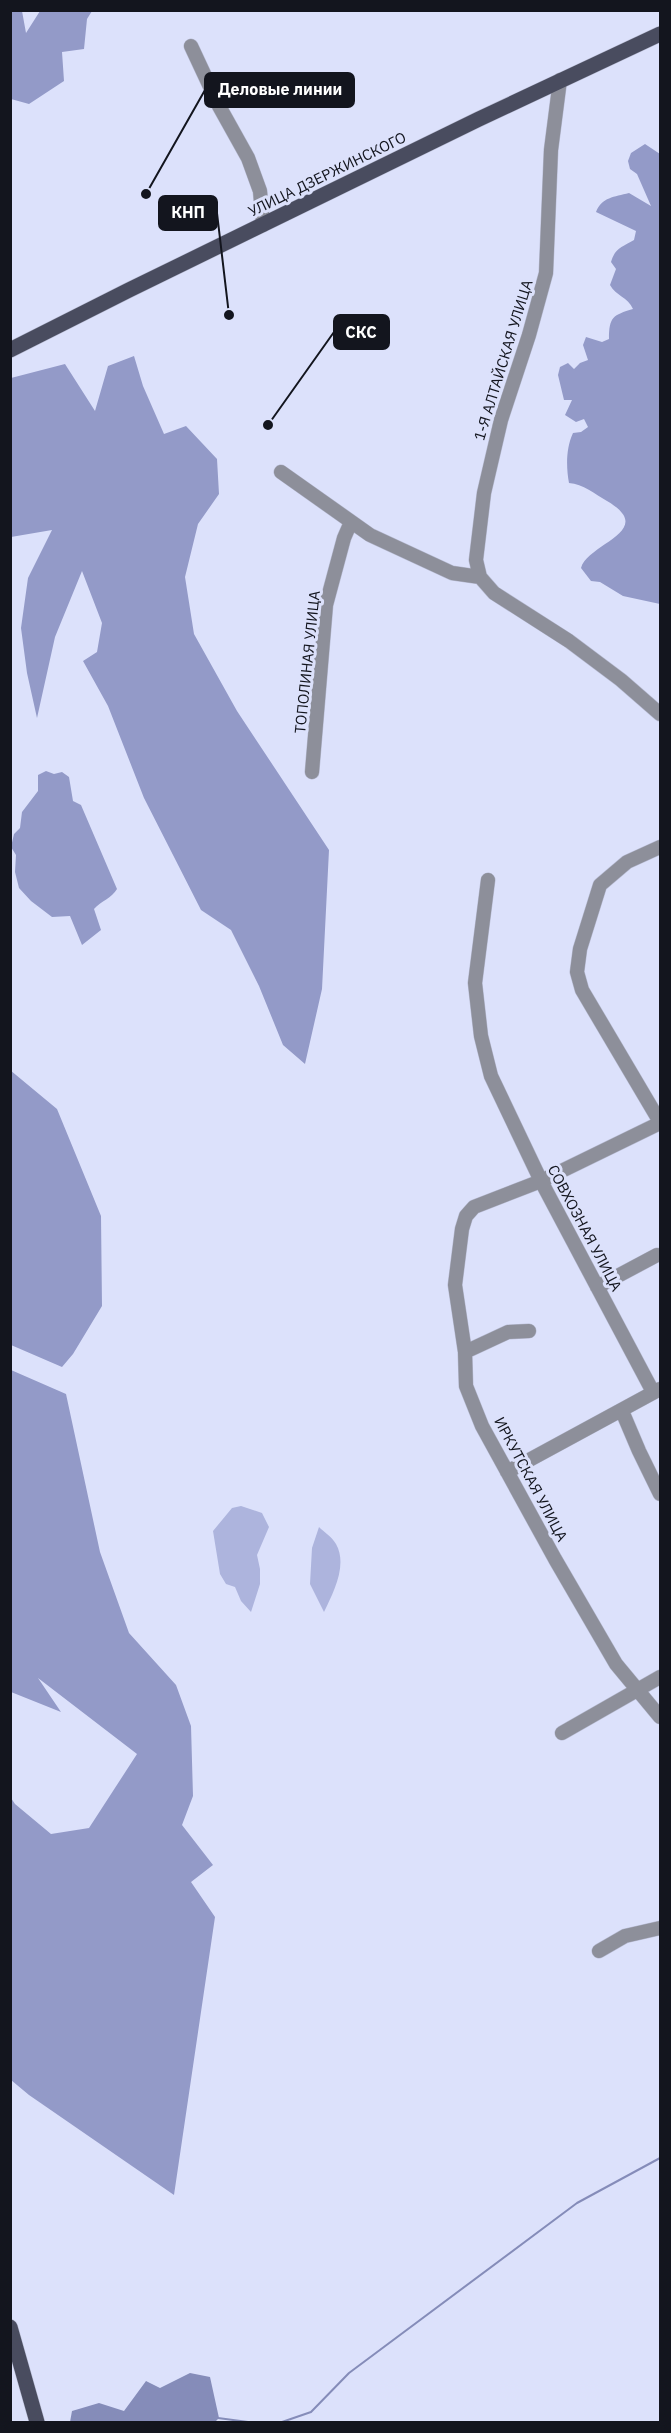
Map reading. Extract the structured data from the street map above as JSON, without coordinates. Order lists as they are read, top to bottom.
{
  "streets": {
    "main road": ["УЛИЦА ДЗЕРЖИНСКОГО"],
    "street": [
      "1-Я АЛТАЙСКАЯ УЛИЦА",
      "ТОПОЛИНАЯ УЛИЦА",
      "СОВХОЗНАЯ УЛИЦА",
      "ИРКУТСКАЯ УЛИЦА"
    ]
  },
  "crossings": [
    ["УЛИЦА ДЗЕРЖИНСКОГО", "1-Я АЛТАЙСКАЯ УЛИЦА"],
    ["СОВХОЗНАЯ УЛИЦА", "ИРКУТСКАЯ УЛИЦА"]
  ],
  "places": ["Деловые линии", "КНП", "СКС"]
}
